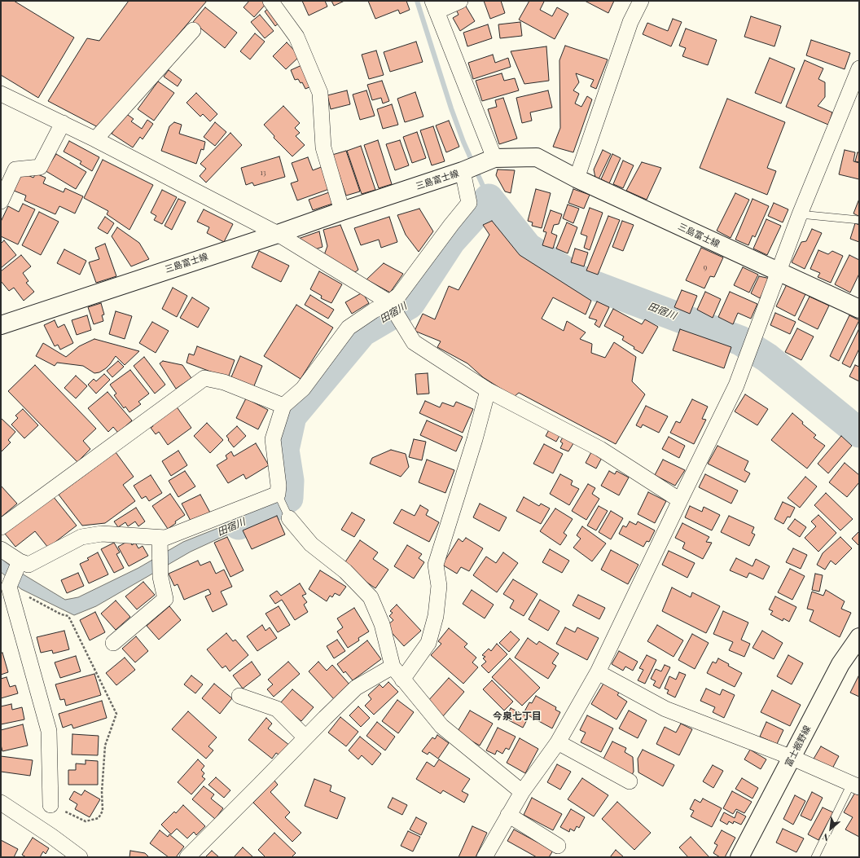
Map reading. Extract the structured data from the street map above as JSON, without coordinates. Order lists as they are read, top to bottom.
{
  "streets": {
    "main road": ["三島富士線", "富士裾野線"]
  },
  "districts": ["今泉七丁目"],
  "water": ["田宿川"],
  "house_numbers": ["13", "9"],
  "north": "bottom left"
}
